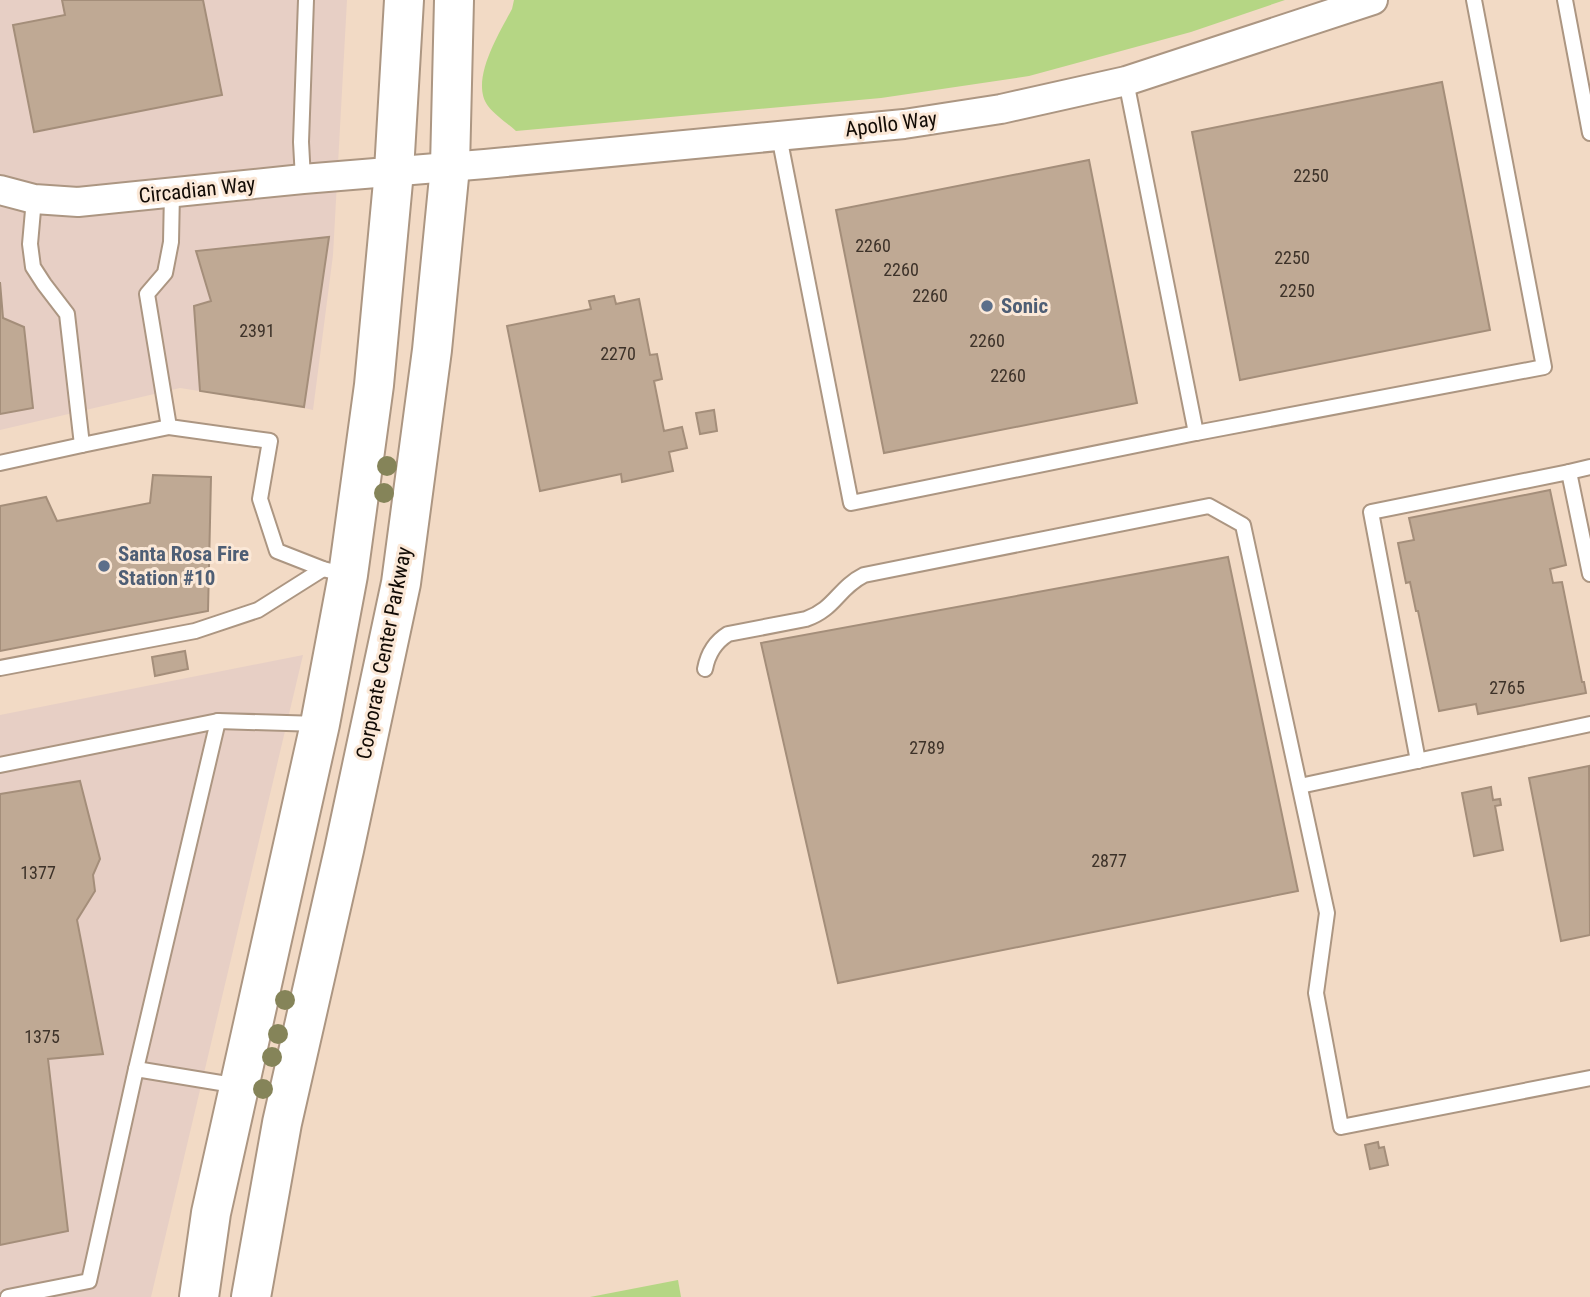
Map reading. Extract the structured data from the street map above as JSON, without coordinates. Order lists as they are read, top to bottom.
{
  "streets": {
    "street": ["Apollo Way", "Circadian Way", "Corporate Center Parkway"]
  },
  "crossings": [
    ["Apollo Way", "Circadian Way"],
    ["Apollo Way", "Corporate Center Parkway"]
  ],
  "places": ["Sonic", "Santa Rosa Fire Station #10"],
  "house_numbers": [
    "2250",
    "2260",
    "2250",
    "2260",
    "2250",
    "2260",
    "2391",
    "2260",
    "2270",
    "2260",
    "2765",
    "2789",
    "2877",
    "1377",
    "1375"
  ]
}
